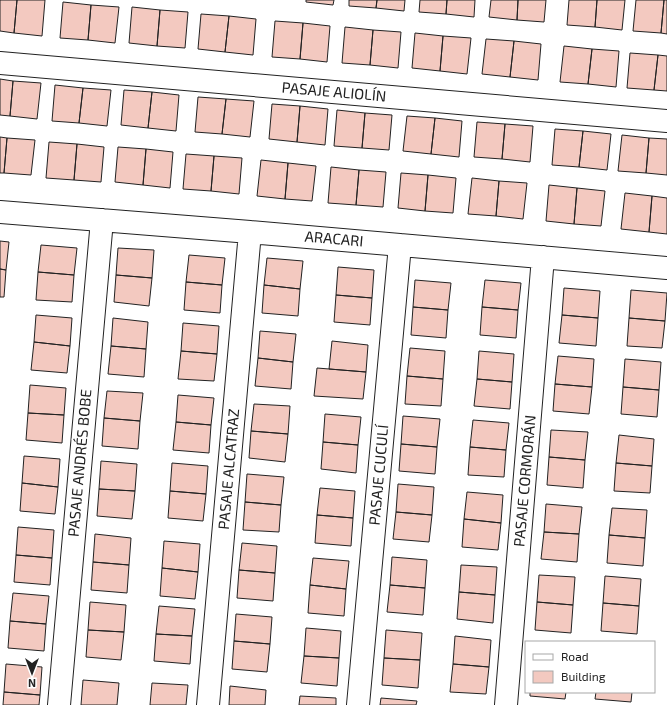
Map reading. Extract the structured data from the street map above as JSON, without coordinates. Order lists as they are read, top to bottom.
{
  "streets": {
    "street": [
      "PASAJE ALIOLÍN",
      "ARACARI",
      "PASAJE ANDRÉS BOBE",
      "PASAJE ALCATRAZ",
      "PASAJE CUCULÍ",
      "PASAJE CORMORÁN"
    ]
  },
  "crossings": [
    ["ARACARI", "PASAJE ANDRÉS BOBE"],
    ["ARACARI", "PASAJE ALCATRAZ"],
    ["ARACARI", "PASAJE CUCULÍ"],
    ["ARACARI", "PASAJE CORMORÁN"]
  ],
  "legend": ["Road", "Building"],
  "north": "bottom"
}
